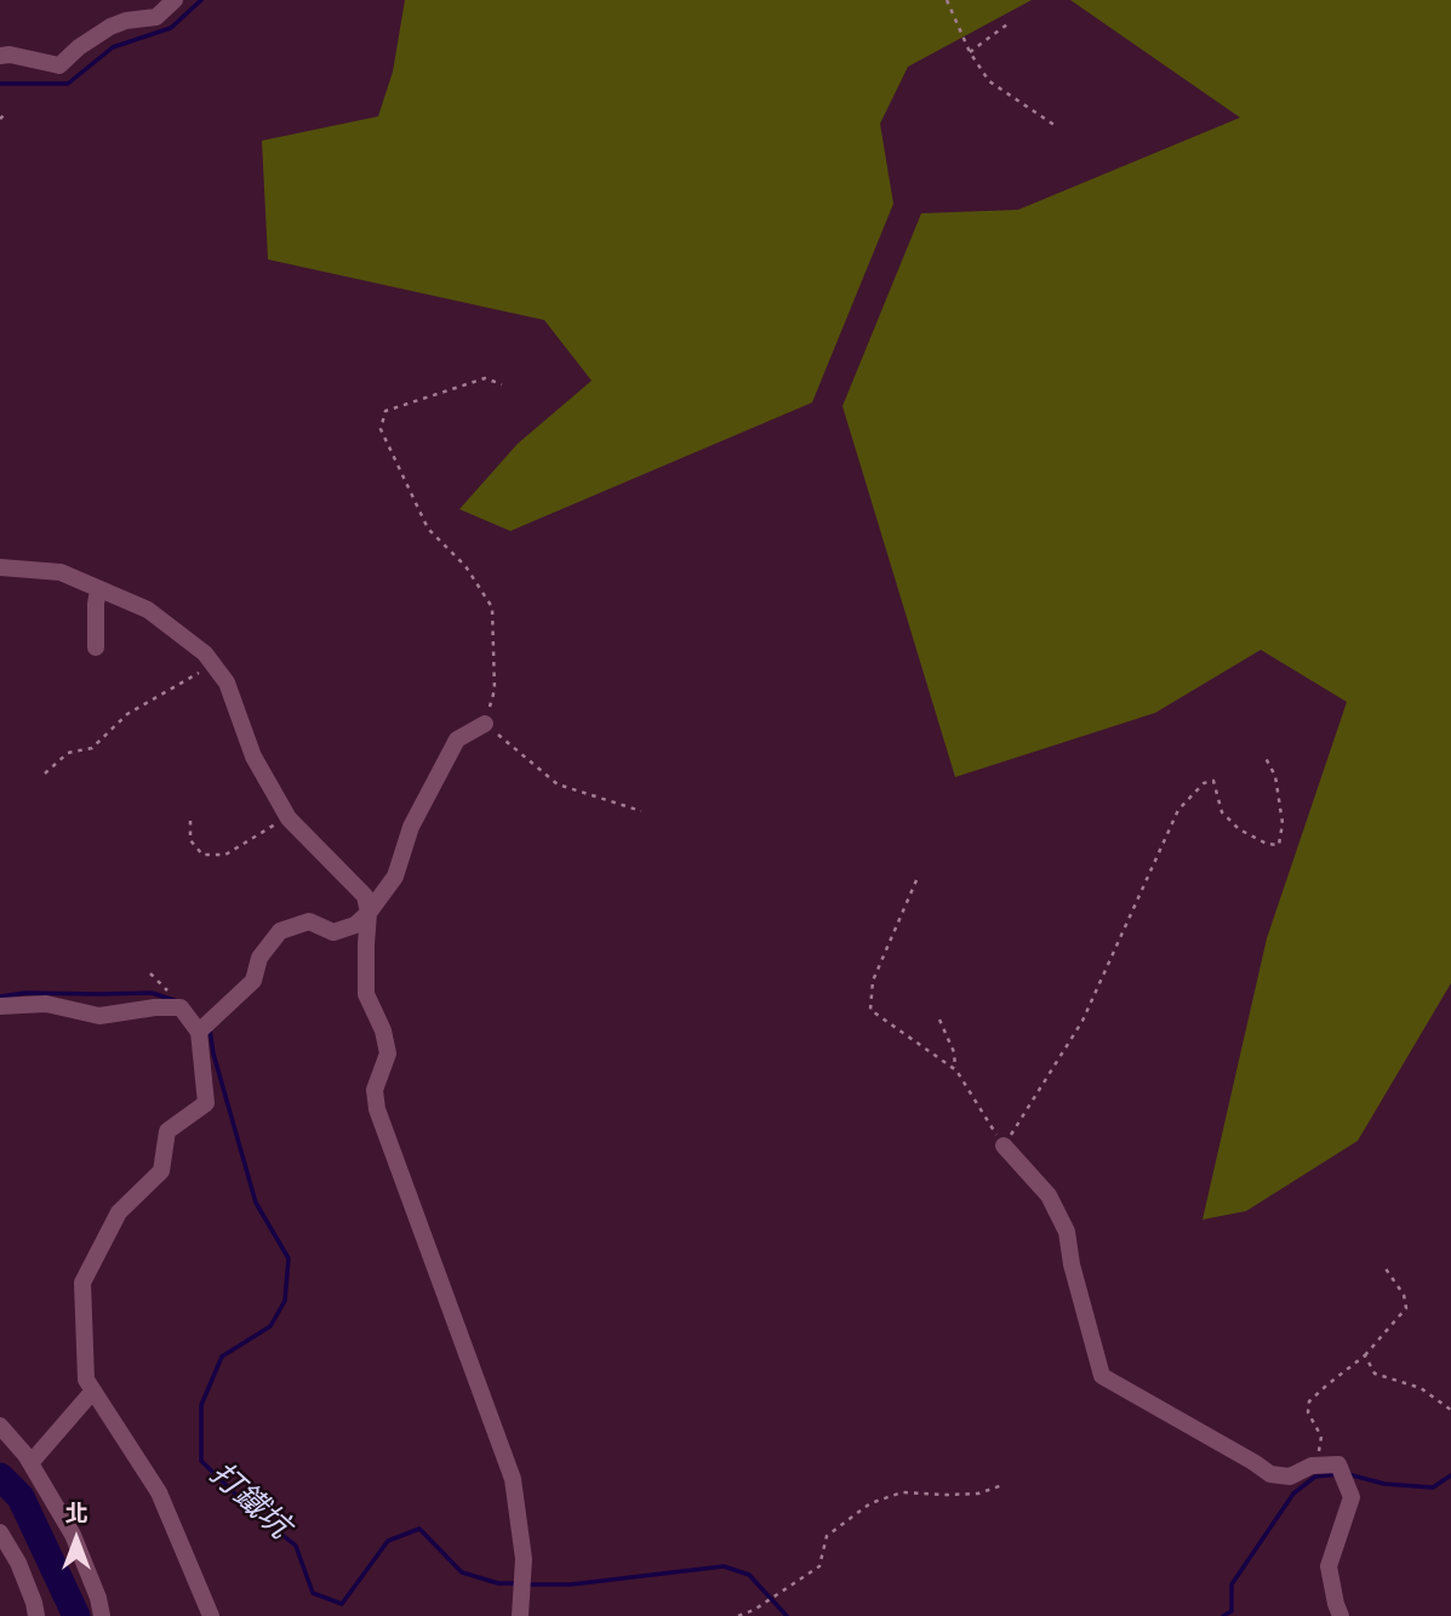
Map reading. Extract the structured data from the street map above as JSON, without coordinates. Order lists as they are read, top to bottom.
{
  "water": ["打鐵坑"],
  "north": "top"
}
